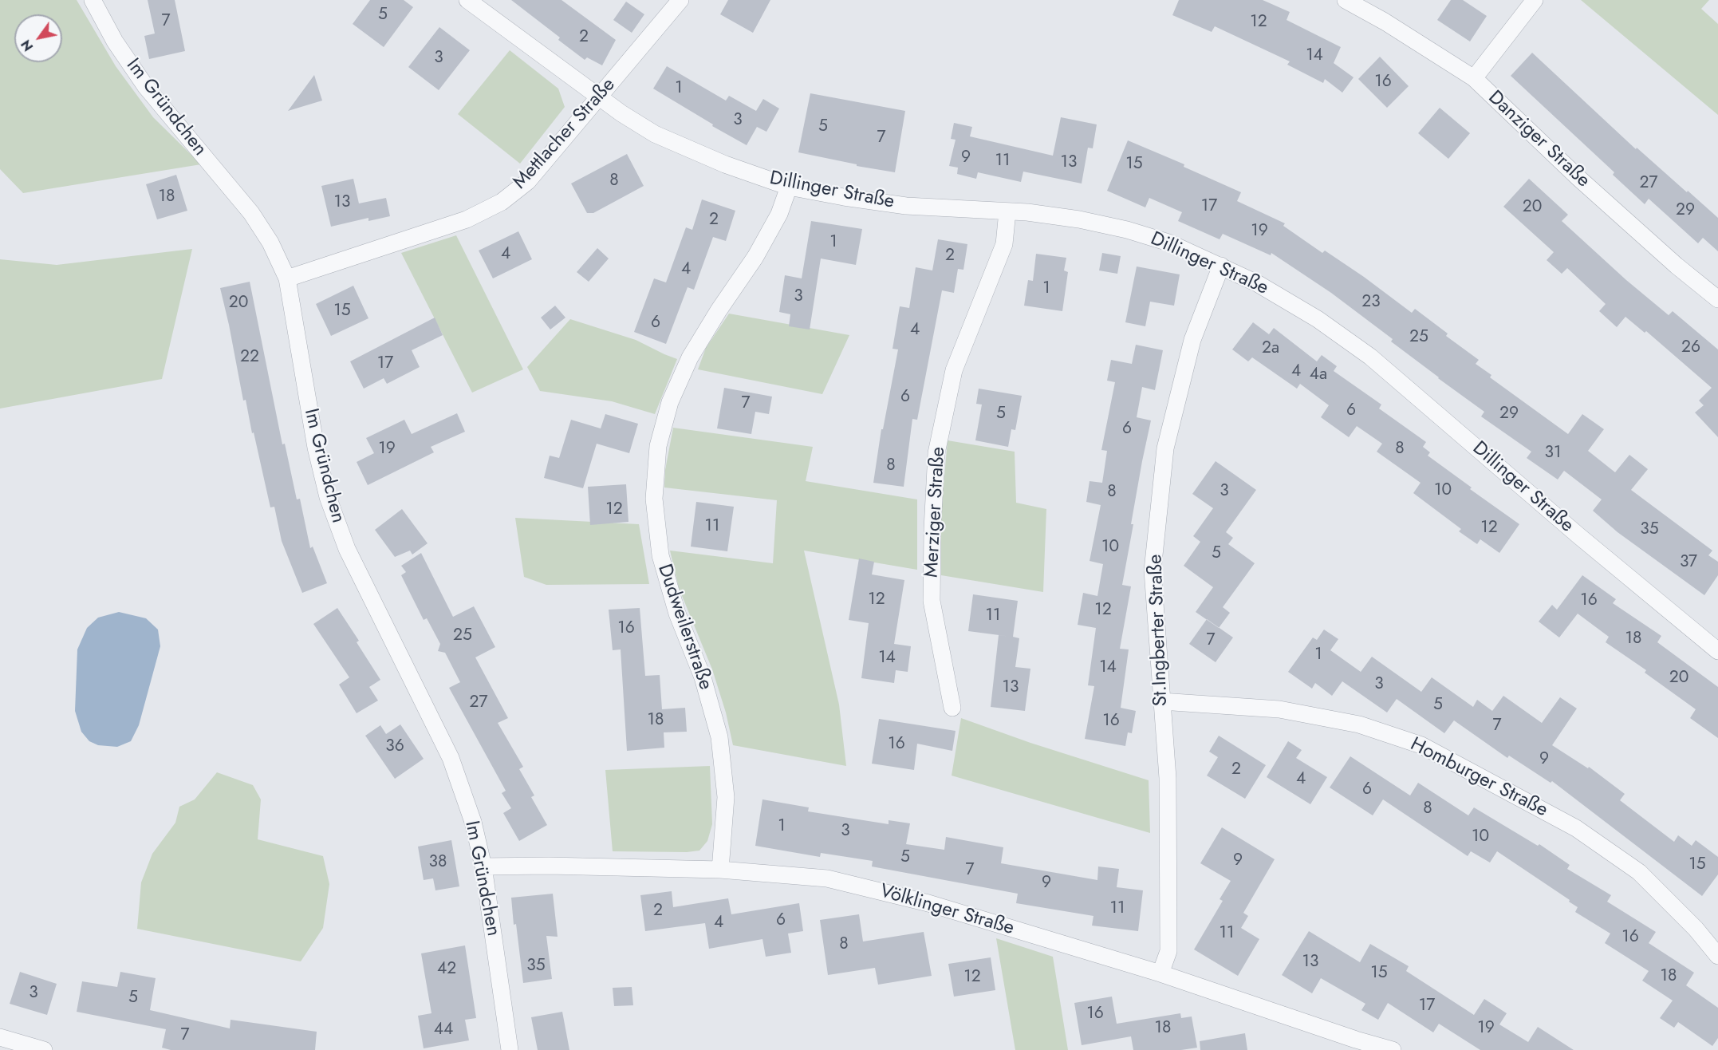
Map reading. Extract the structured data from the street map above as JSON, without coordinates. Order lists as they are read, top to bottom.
{
  "streets": {
    "street": [
      "Im Gründchen",
      "Mettlacher Straße",
      "Danziger Straße",
      "Dillinger Straße",
      "Merziger Straße",
      "Dudweilerstraße",
      "St.Ingberter Straße",
      "Homburger Straße",
      "Völklinger Straße"
    ]
  },
  "crossings": [
    ["Im Gründchen", "Mettlacher Straße"],
    ["Im Gründchen", "Völklinger Straße"],
    ["Mettlacher Straße", "Dillinger Straße"],
    ["Dillinger Straße", "Merziger Straße"],
    ["Dillinger Straße", "Dudweilerstraße"],
    ["Dillinger Straße", "St.Ingberter Straße"],
    ["Dudweilerstraße", "Völklinger Straße"],
    ["St.Ingberter Straße", "Homburger Straße"],
    ["St.Ingberter Straße", "Völklinger Straße"]
  ],
  "house_numbers": [
    "5",
    "7",
    "12",
    "2",
    "14",
    "3",
    "16",
    "1",
    "3",
    "5",
    "7",
    "9",
    "11",
    "13",
    "15",
    "8",
    "27",
    "18",
    "13",
    "17",
    "20",
    "29",
    "2",
    "19",
    "1",
    "4",
    "2",
    "4",
    "1",
    "3",
    "23",
    "20",
    "15",
    "6",
    "4",
    "25",
    "26",
    "2a",
    "22",
    "17",
    "4",
    "4a",
    "6",
    "7",
    "6",
    "5",
    "29",
    "6",
    "19",
    "8",
    "31",
    "8",
    "10",
    "3",
    "8",
    "12",
    "11",
    "12",
    "35",
    "10",
    "5",
    "37",
    "12",
    "16",
    "12",
    "11",
    "16",
    "25",
    "18",
    "7",
    "1",
    "14",
    "14",
    "20",
    "3",
    "13",
    "27",
    "5",
    "18",
    "16",
    "7",
    "16",
    "36",
    "9",
    "2",
    "4",
    "6",
    "8",
    "1",
    "3",
    "10",
    "5",
    "9",
    "38",
    "15",
    "7",
    "9",
    "11",
    "2",
    "6",
    "4",
    "11",
    "16",
    "8",
    "13",
    "35",
    "42",
    "15",
    "18",
    "12",
    "3",
    "5",
    "17",
    "16",
    "18",
    "19",
    "44",
    "7"
  ],
  "north": "bottom left"
}
